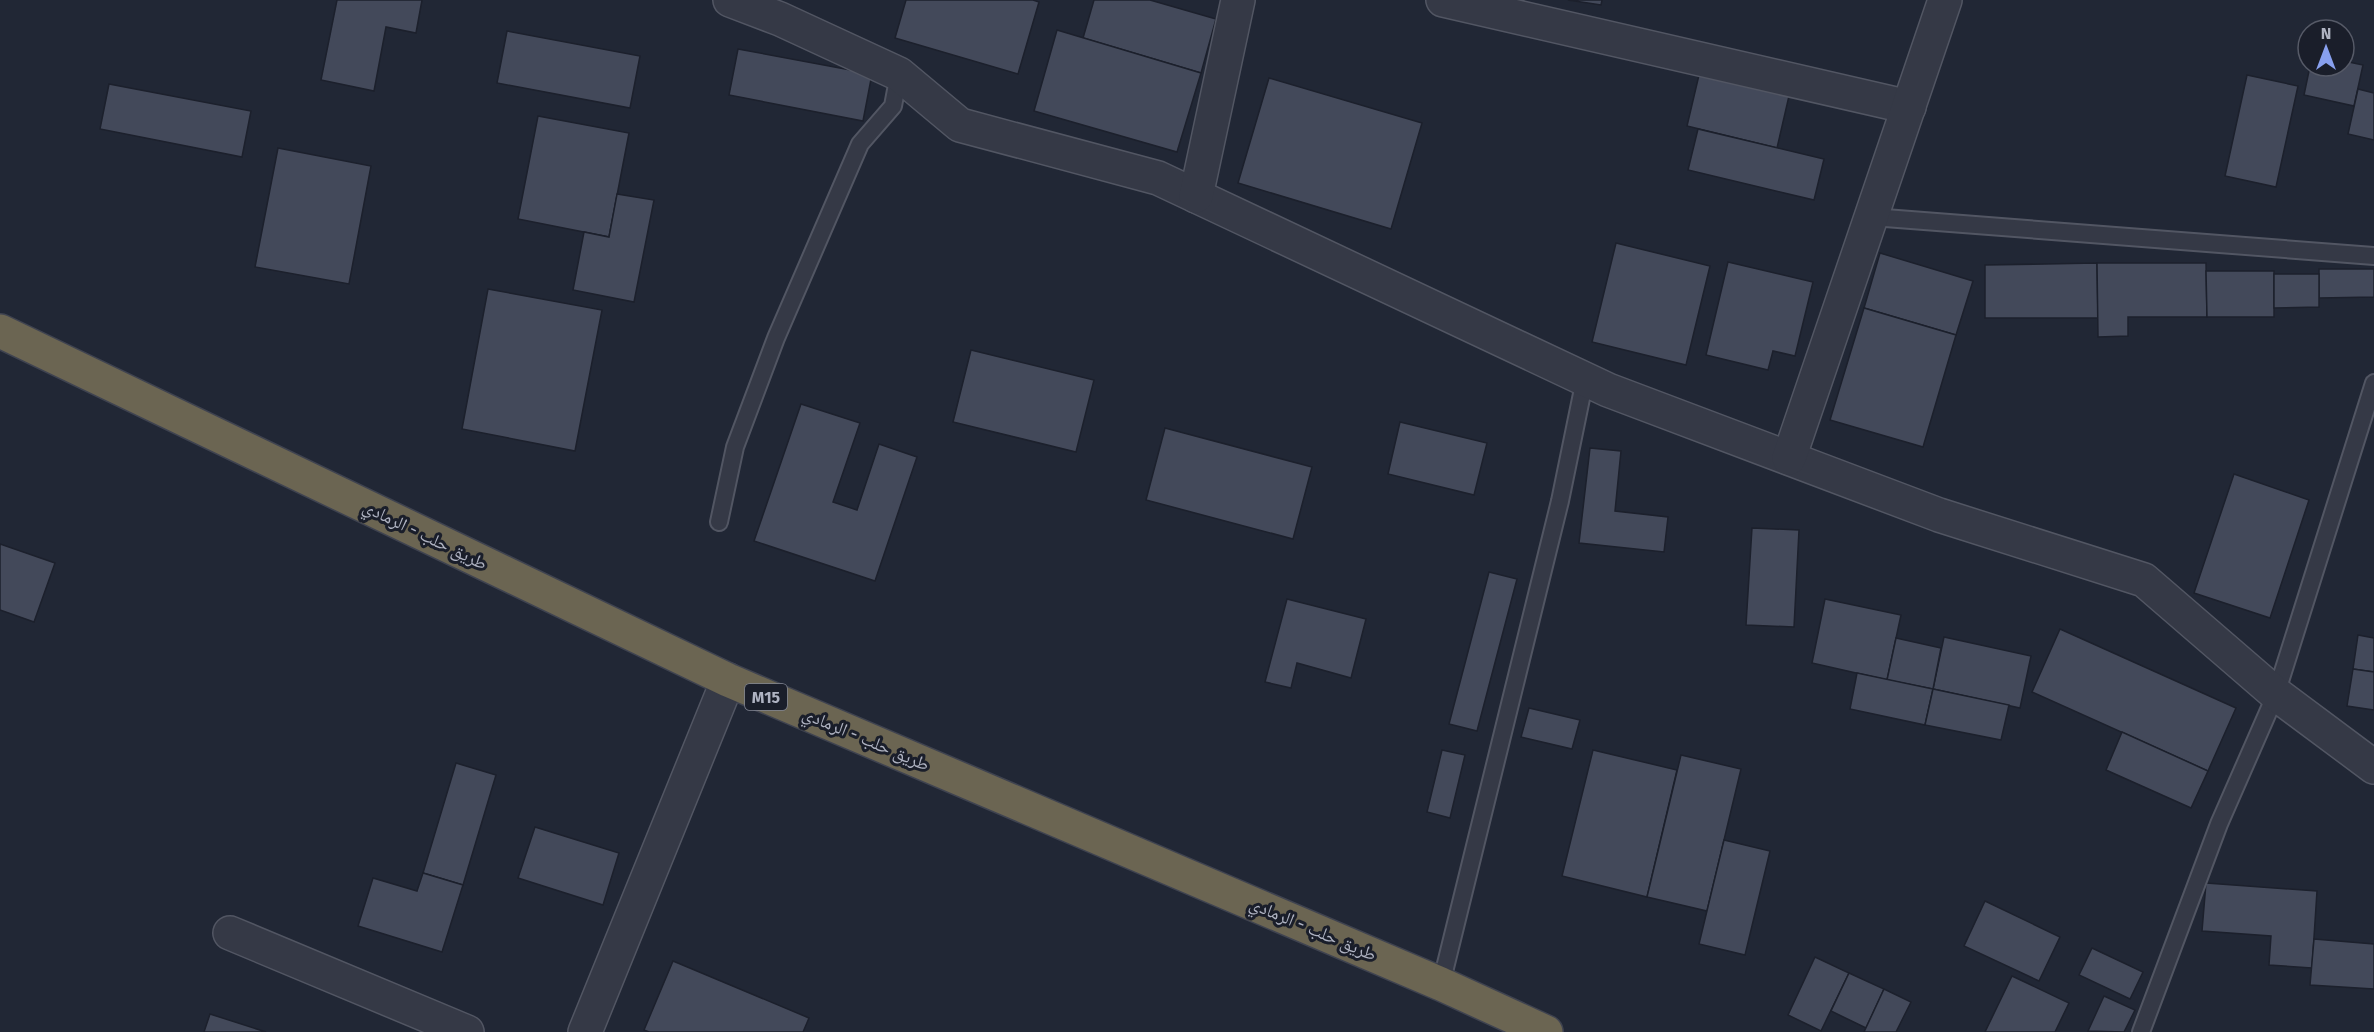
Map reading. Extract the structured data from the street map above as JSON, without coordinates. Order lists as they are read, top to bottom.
{
  "streets": {
    "highway": ["طريق حلب - الرمادي", "M15"]
  },
  "north": "top"
}
